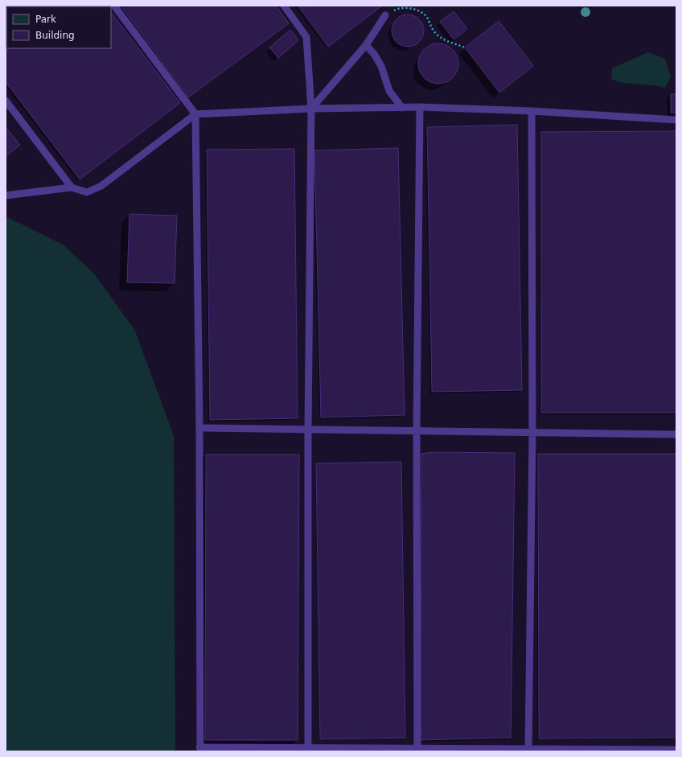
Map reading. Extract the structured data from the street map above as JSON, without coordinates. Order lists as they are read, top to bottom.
{
  "legend": ["Park", "Building"]
}
